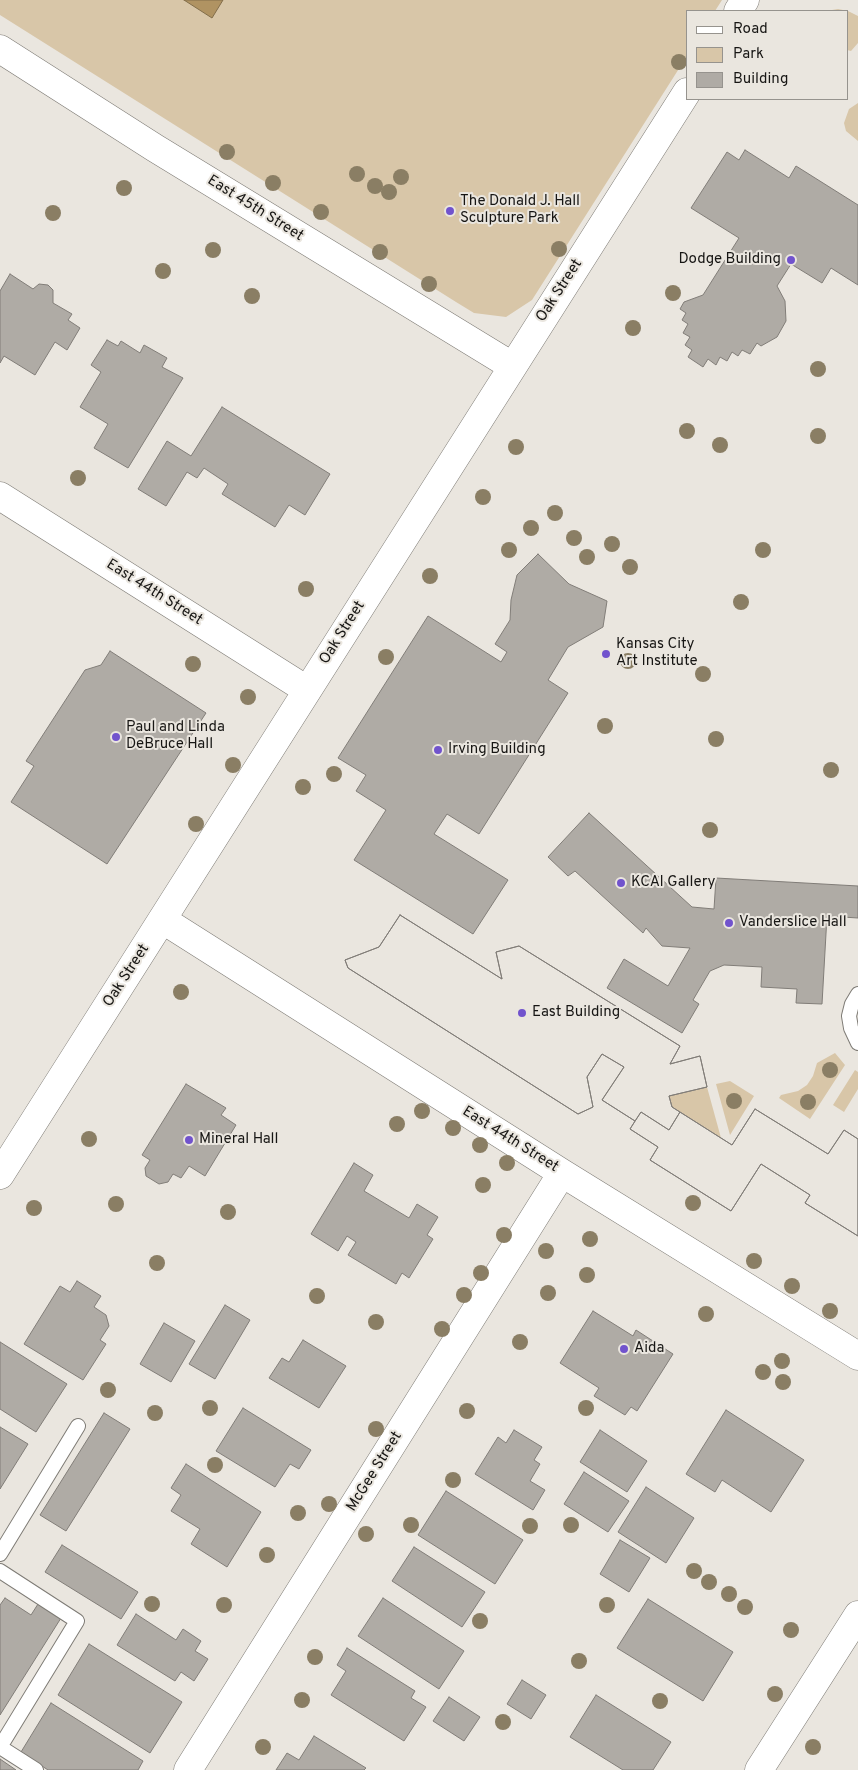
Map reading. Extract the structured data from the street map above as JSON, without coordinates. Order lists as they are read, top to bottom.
{
  "streets": {
    "street": [
      "East 45th Street",
      "Oak Street",
      "East 44th Street",
      "McGee Street"
    ]
  },
  "crossings": [
    ["East 45th Street", "Oak Street"],
    ["Oak Street", "East 44th Street"],
    ["East 44th Street", "McGee Street"]
  ],
  "places": [
    "The Donald J. Hall Sculpture Park",
    "Dodge Building",
    "Kansas City Art Institute",
    "Paul and Linda DeBruce Hall",
    "Irving Building",
    "KCAI Gallery",
    "Vanderslice Hall",
    "East Building",
    "Mineral Hall",
    "Aida"
  ],
  "legend": ["Road", "Park", "Building"]
}
